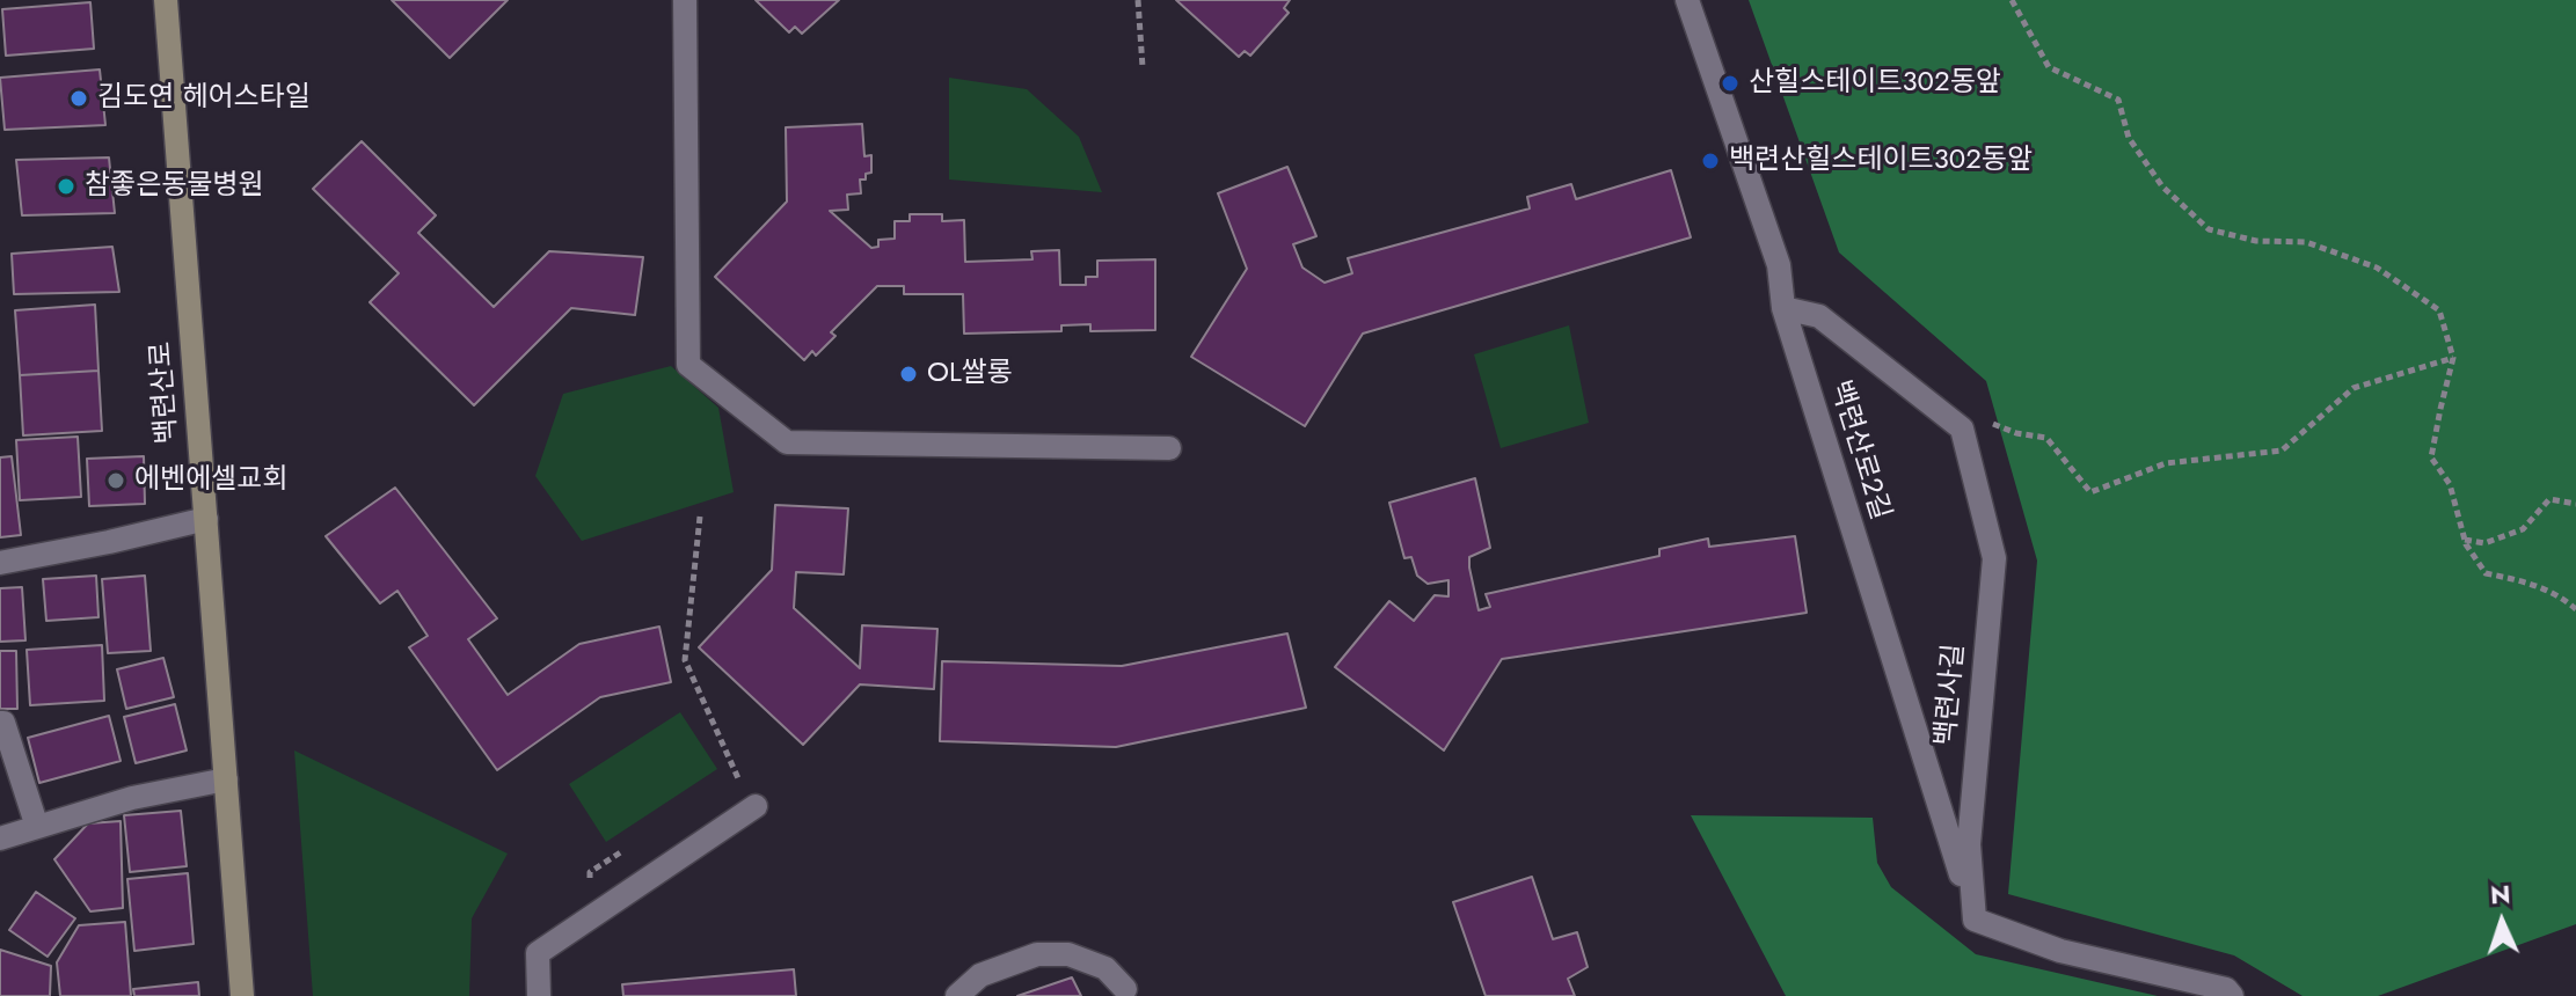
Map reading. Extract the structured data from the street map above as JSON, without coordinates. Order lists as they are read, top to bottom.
{
  "streets": {
    "main road": ["백련산로"],
    "street": ["백련산로2길", "백련사길"]
  },
  "crossings": [
    ["백련산로2길", "백련사길"]
  ],
  "places": [
    "산힐스테이트302동앞",
    "김도연 헤어스타일",
    "백련산힐스테이트302동앞",
    "참좋은동물병원",
    "OL쌀롱",
    "에벤에셀교회"
  ],
  "north": "top"
}
